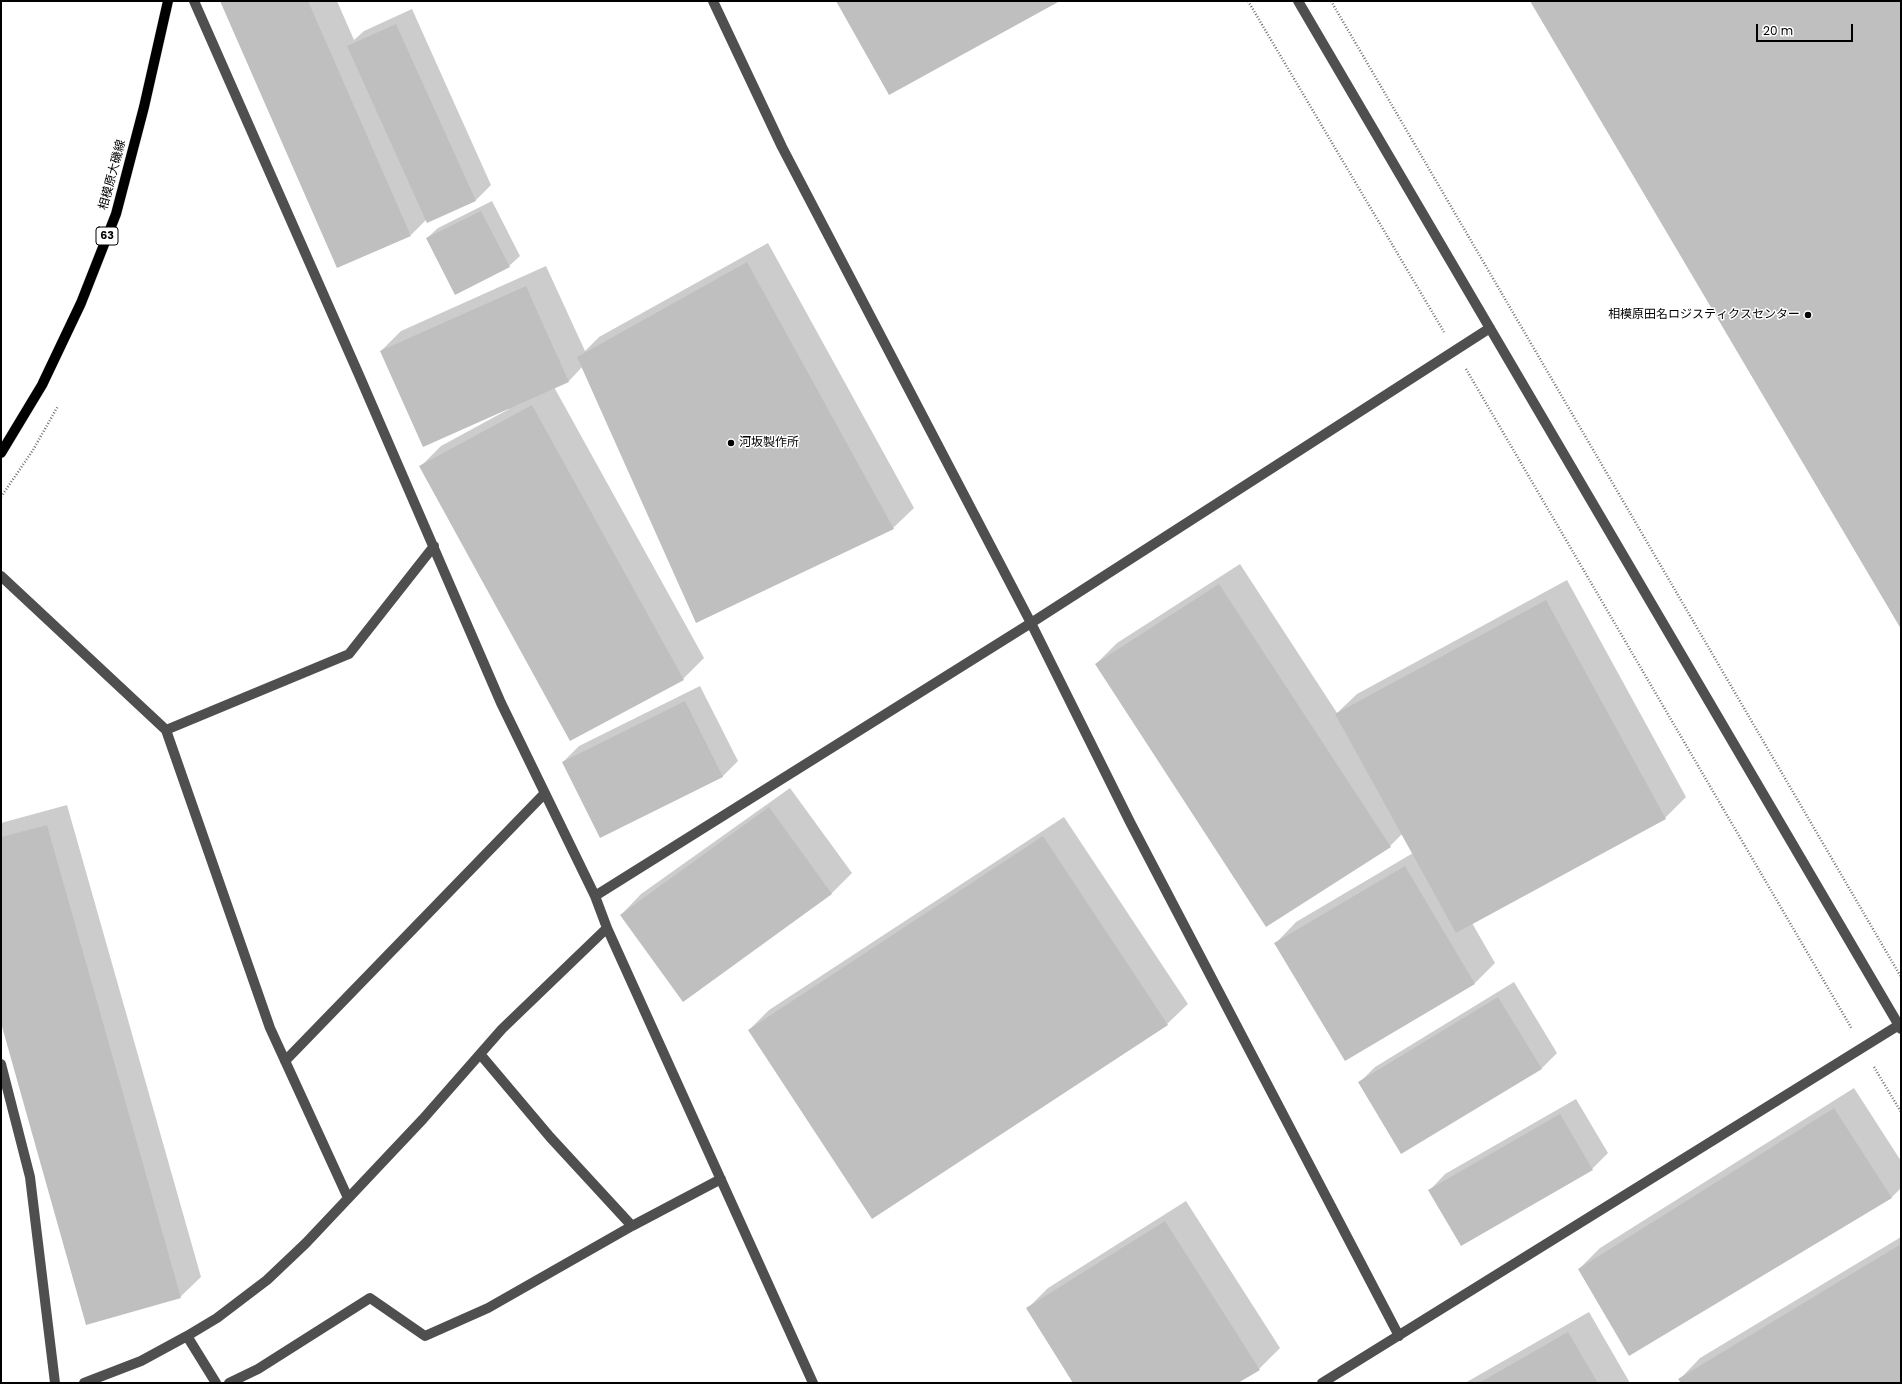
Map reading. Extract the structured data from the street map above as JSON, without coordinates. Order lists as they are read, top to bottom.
{
  "streets": {
    "main road": ["相模原大磯線", "63"]
  },
  "places": ["相模原田名ロジスティクスセンター", "河坂製作所"],
  "scale_bar": "20 m"
}
